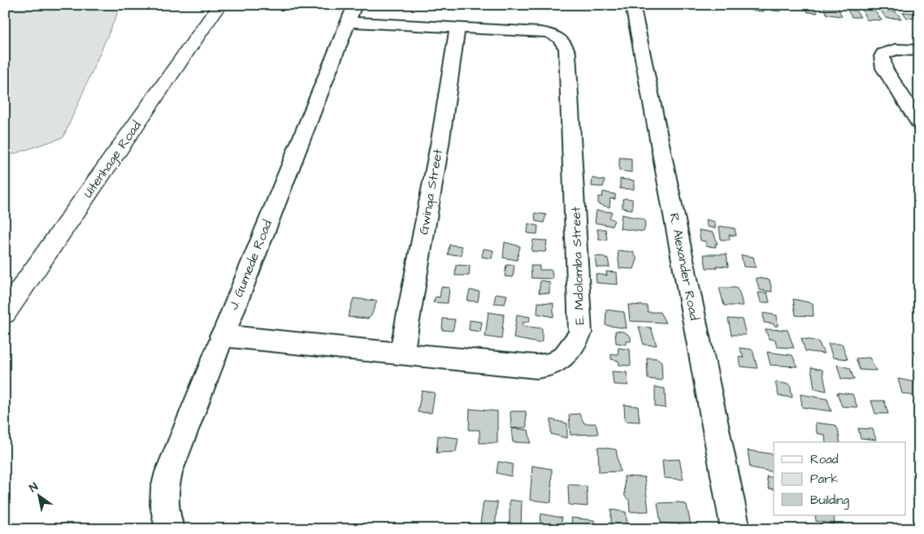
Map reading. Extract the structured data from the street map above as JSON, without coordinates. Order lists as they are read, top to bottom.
{
  "streets": {
    "main road": ["Uitenhage Road"],
    "street": [
      "Gwinqa Street",
      "J. Gumede Road",
      "E. Mdolomba Street",
      "R. Alexander Road"
    ]
  },
  "crossings": [
    ["Gwinqa Street", "E. Mdolomba Street"],
    ["J. Gumede Road", "E. Mdolomba Street"]
  ],
  "legend": ["Road", "Park", "Building"],
  "north": "top left"
}
